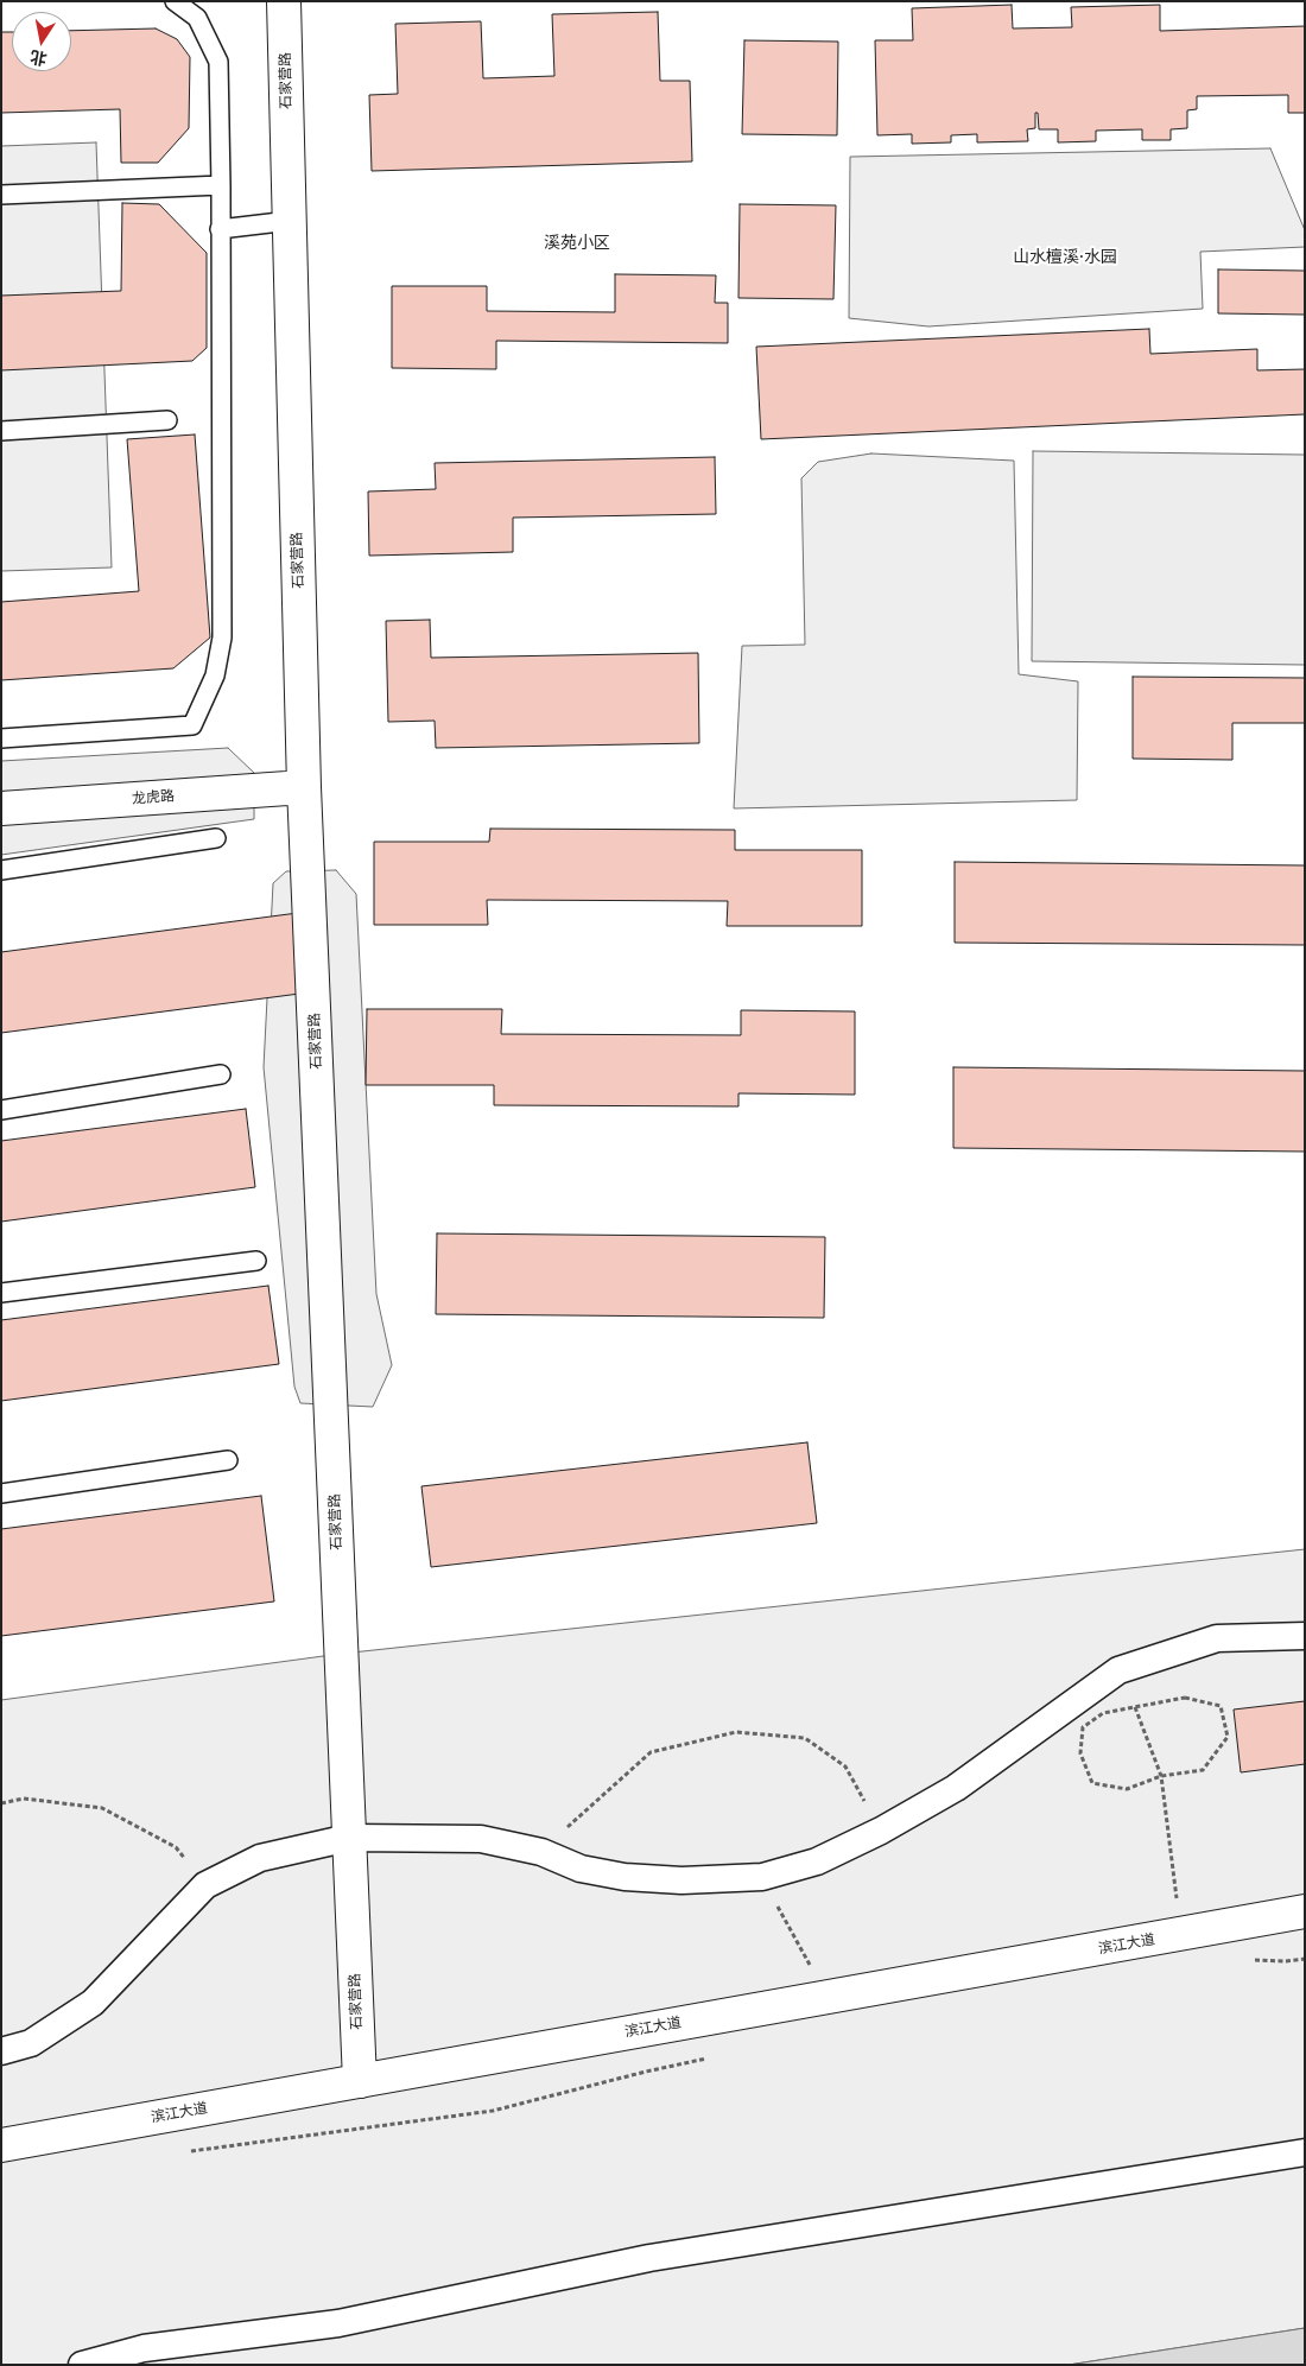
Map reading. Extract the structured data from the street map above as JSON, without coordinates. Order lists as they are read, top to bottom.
{
  "streets": {
    "street": ["石家营路", "龙虎路", "滨江大道"]
  },
  "crossings": [
    ["石家营路", "龙虎路"],
    ["石家营路", "滨江大道"]
  ],
  "districts": ["溪苑小区", "山水檀溪·水园"],
  "north": "bottom"
}
